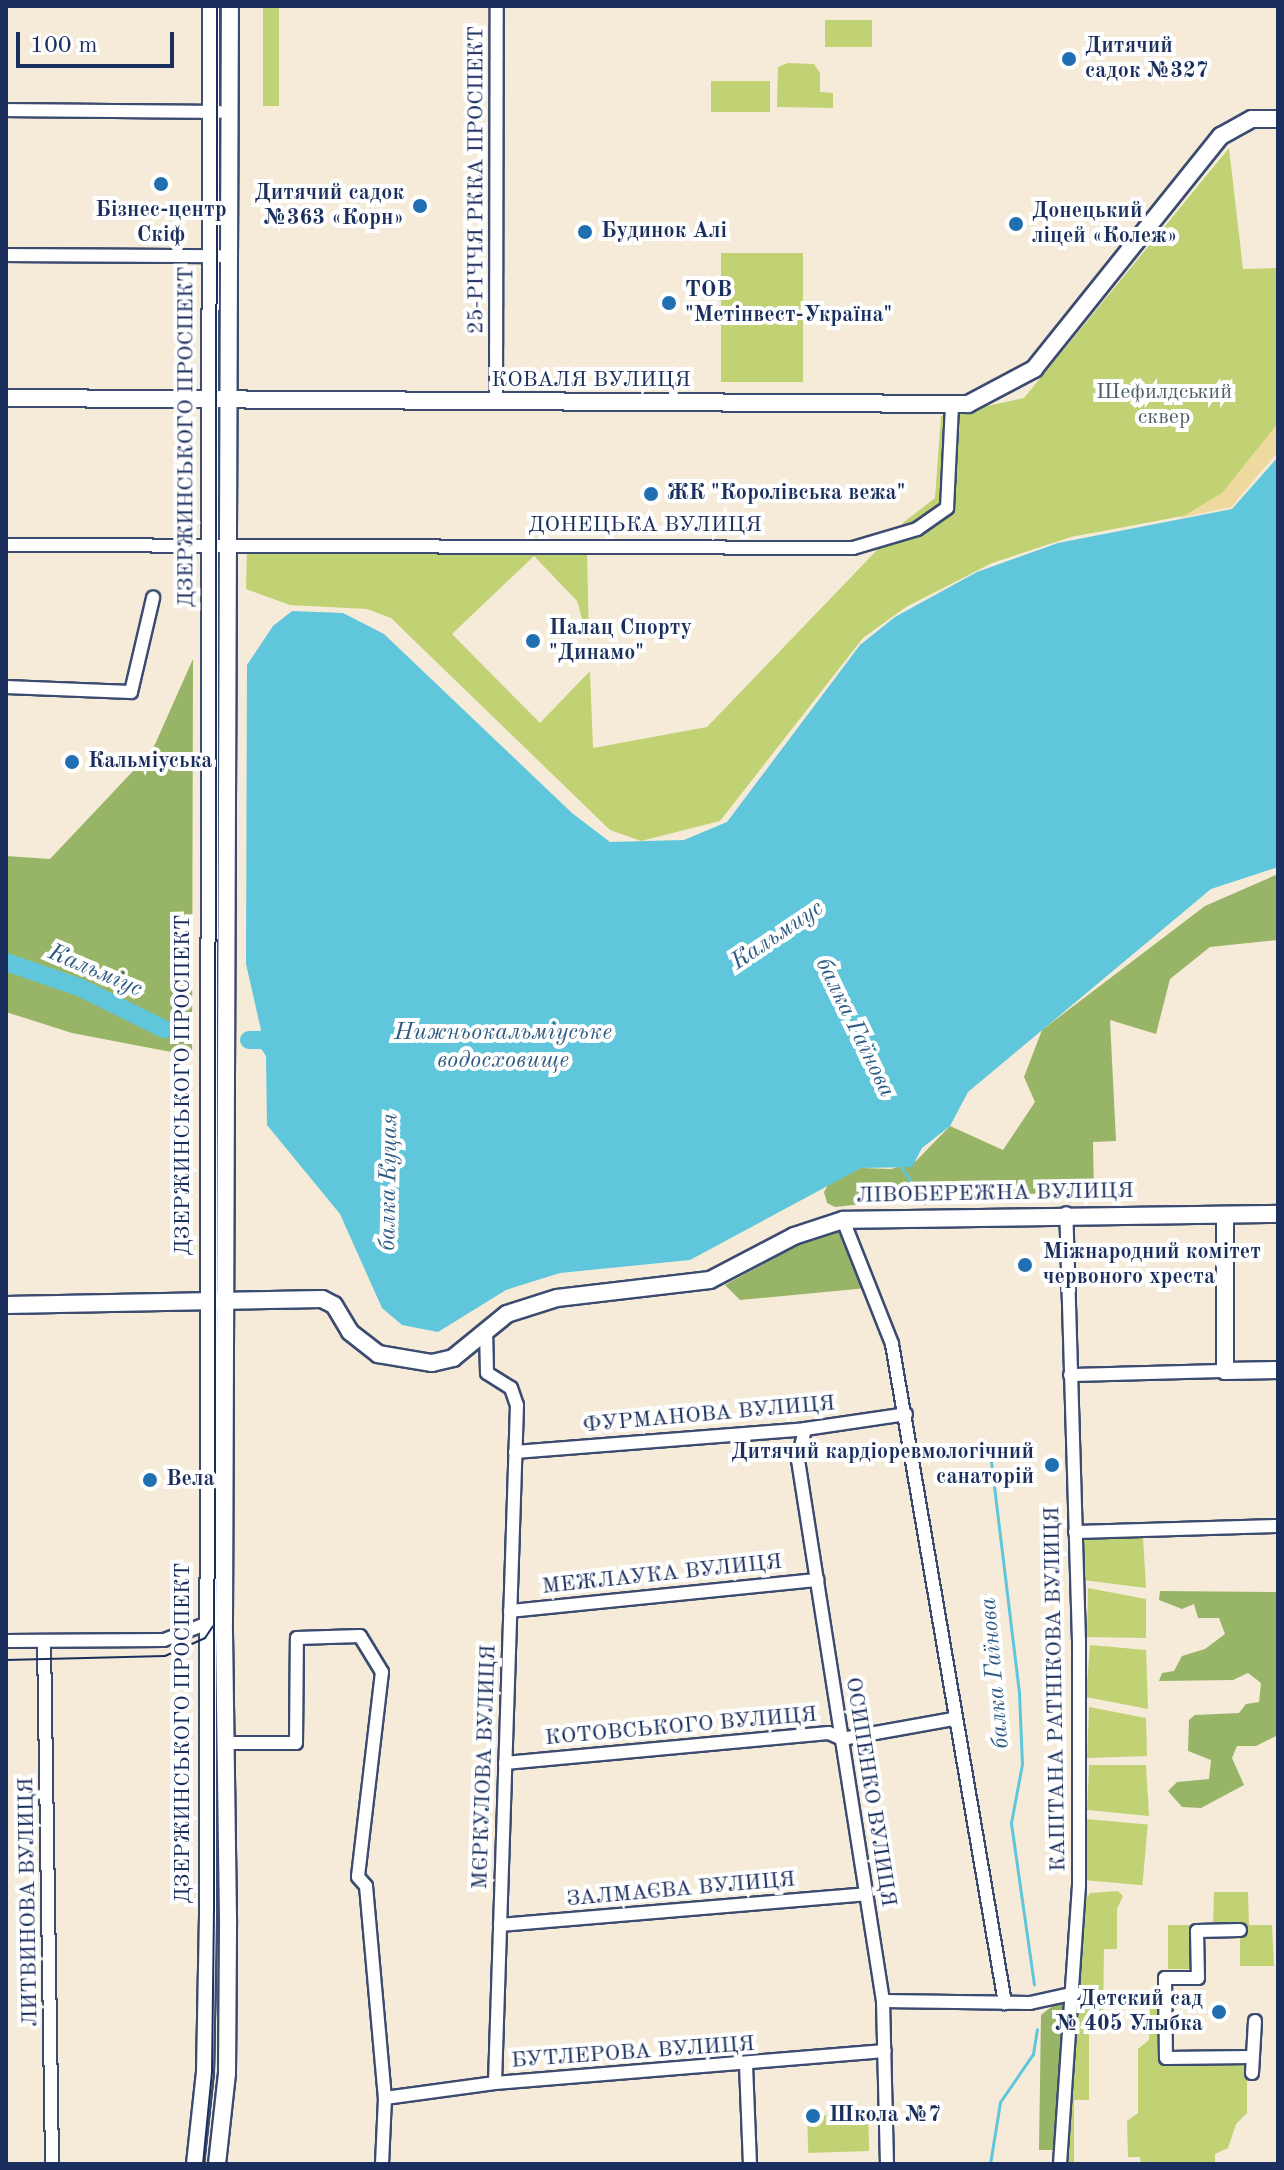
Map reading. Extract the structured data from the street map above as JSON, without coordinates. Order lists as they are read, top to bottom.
{
  "streets": {
    "street": [
      "25-РІЧЧЯ РККА ПРОСПЕКТ",
      "КОВАЛЯ ВУЛИЦЯ",
      "ДЗЕРЖИНСЬКОГО ПРОСПЕКТ",
      "ДОНЕЦЬКА ВУЛИЦЯ",
      "ЛІВОБЕРЕЖНА ВУЛИЦЯ",
      "ФУРМАНОВА ВУЛИЦЯ",
      "МЕЖЛАУКА ВУЛИЦЯ",
      "КАПІТАНА РАТНІКОВА ВУЛИЦЯ",
      "КОТОВСЬКОГО ВУЛИЦЯ",
      "МЄРКУЛОВА ВУЛИЦЯ",
      "ОСИПЕНКО ВУЛИЦЯ",
      "ЗАЛМАЄВА ВУЛИЦЯ",
      "ЛИТВИНОВА ВУЛИЦЯ",
      "БУТЛЕРОВА ВУЛИЦЯ"
    ]
  },
  "crossings": [
    ["25-РІЧЧЯ РККА ПРОСПЕКТ", "КОВАЛЯ ВУЛИЦЯ"],
    ["КОВАЛЯ ВУЛИЦЯ", "ДЗЕРЖИНСЬКОГО ПРОСПЕКТ"],
    ["КОВАЛЯ ВУЛИЦЯ", "ДОНЕЦЬКА ВУЛИЦЯ"],
    ["ДЗЕРЖИНСЬКОГО ПРОСПЕКТ", "ДОНЕЦЬКА ВУЛИЦЯ"],
    ["ДЗЕРЖИНСЬКОГО ПРОСПЕКТ", "ЛІВОБЕРЕЖНА ВУЛИЦЯ"],
    ["ЛІВОБЕРЕЖНА ВУЛИЦЯ", "КАПІТАНА РАТНІКОВА ВУЛИЦЯ"],
    ["ЛІВОБЕРЕЖНА ВУЛИЦЯ", "МЄРКУЛОВА ВУЛИЦЯ"],
    ["ФУРМАНОВА ВУЛИЦЯ", "МЄРКУЛОВА ВУЛИЦЯ"],
    ["ФУРМАНОВА ВУЛИЦЯ", "ОСИПЕНКО ВУЛИЦЯ"],
    ["МЕЖЛАУКА ВУЛИЦЯ", "МЄРКУЛОВА ВУЛИЦЯ"],
    ["МЕЖЛАУКА ВУЛИЦЯ", "ОСИПЕНКО ВУЛИЦЯ"],
    ["КОТОВСЬКОГО ВУЛИЦЯ", "МЄРКУЛОВА ВУЛИЦЯ"],
    ["КОТОВСЬКОГО ВУЛИЦЯ", "ОСИПЕНКО ВУЛИЦЯ"],
    ["МЄРКУЛОВА ВУЛИЦЯ", "ЗАЛМАЄВА ВУЛИЦЯ"],
    ["МЄРКУЛОВА ВУЛИЦЯ", "БУТЛЕРОВА ВУЛИЦЯ"],
    ["ОСИПЕНКО ВУЛИЦЯ", "ЗАЛМАЄВА ВУЛИЦЯ"],
    ["ОСИПЕНКО ВУЛИЦЯ", "БУТЛЕРОВА ВУЛИЦЯ"]
  ],
  "water": [
    "Кальмиус",
    "Кальміус",
    "балка Гаїнова",
    "Нижньокальміуське водосховище",
    "балка Куцая"
  ],
  "parks": ["Шефилдський сквер"],
  "places": [
    "Дитячий садок №327",
    "Бізнес-центр Скіф",
    "Дитячий садок №363 «Корн»",
    "Донецький ліцей «Колеж»",
    "Будинок Алі",
    "ТОВ \"Метінвест-Україна\"",
    "ЖК \"Королівська вежа\"",
    "Палац Спорту \"Динамо\"",
    "Кальміуська",
    "Міжнародний комітет червоного хреста",
    "Дитячий кардіоревмологічний санаторій",
    "Вела",
    "Детский сад № 405 Улыбка",
    "Школа №7"
  ],
  "scale_bar": "100 m"
}
